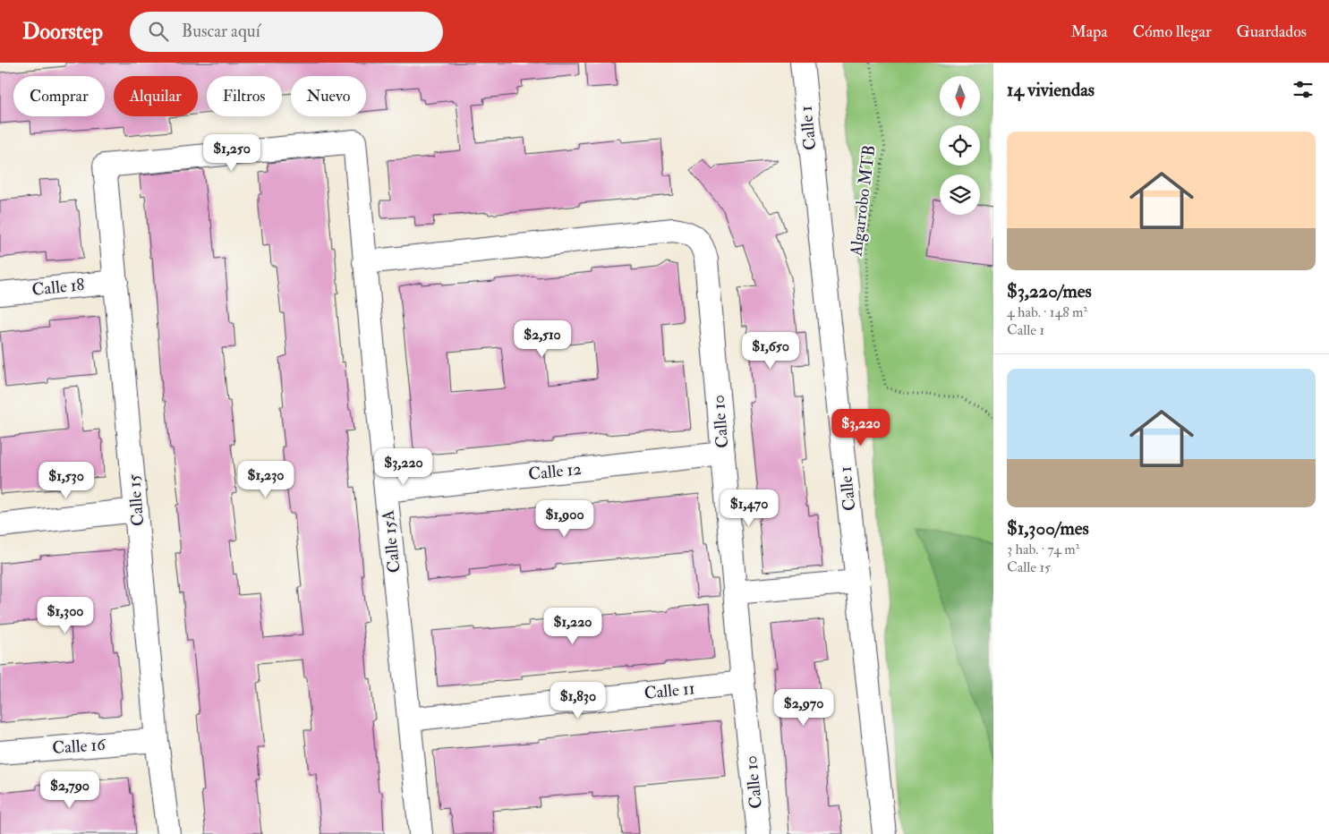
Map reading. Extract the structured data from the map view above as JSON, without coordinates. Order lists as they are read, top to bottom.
{
  "streets": {
    "street": [
      "Calle 1",
      "Calle 18",
      "Calle 10",
      "Calle 12",
      "Calle 15",
      "Calle 15A",
      "Calle 11",
      "Calle 16"
    ],
    "path": ["Algarrobo MTB"]
  },
  "crossings": [
    ["Calle 18", "Calle 15"],
    ["Calle 10", "Calle 12"],
    ["Calle 10", "Calle 15A"],
    ["Calle 10", "Calle 11"],
    ["Calle 12", "Calle 15A"],
    ["Calle 15", "Calle 15A"],
    ["Calle 15", "Calle 16"],
    ["Calle 15A", "Calle 11"]
  ],
  "north": "bottom",
  "page": {
    "header": "Doorstep",
    "search": "Buscar aquí",
    "nav": ["Mapa", "Cómo llegar", "Guardados"],
    "heading": "14 viviendas",
    "chip": [
      "Comprar",
      "Alquilar",
      "Filtros",
      "Nuevo"
    ],
    "list": [
      {
        "name": "$3,220/mes",
        "note": "4 hab. · 148 m² · Calle 1"
      },
      {
        "name": "$1,300/mes",
        "note": "3 hab. · 74 m² · Calle 15"
      }
    ],
    "price": [
      "$1,250",
      "$2,510",
      "$1,650",
      "$3,220",
      "$3,220",
      "$1,230",
      "$1,530",
      "$1,470",
      "$1,900",
      "$1,300",
      "$1,220",
      "$1,830",
      "$2,970",
      "$2,790"
    ]
  }
}
